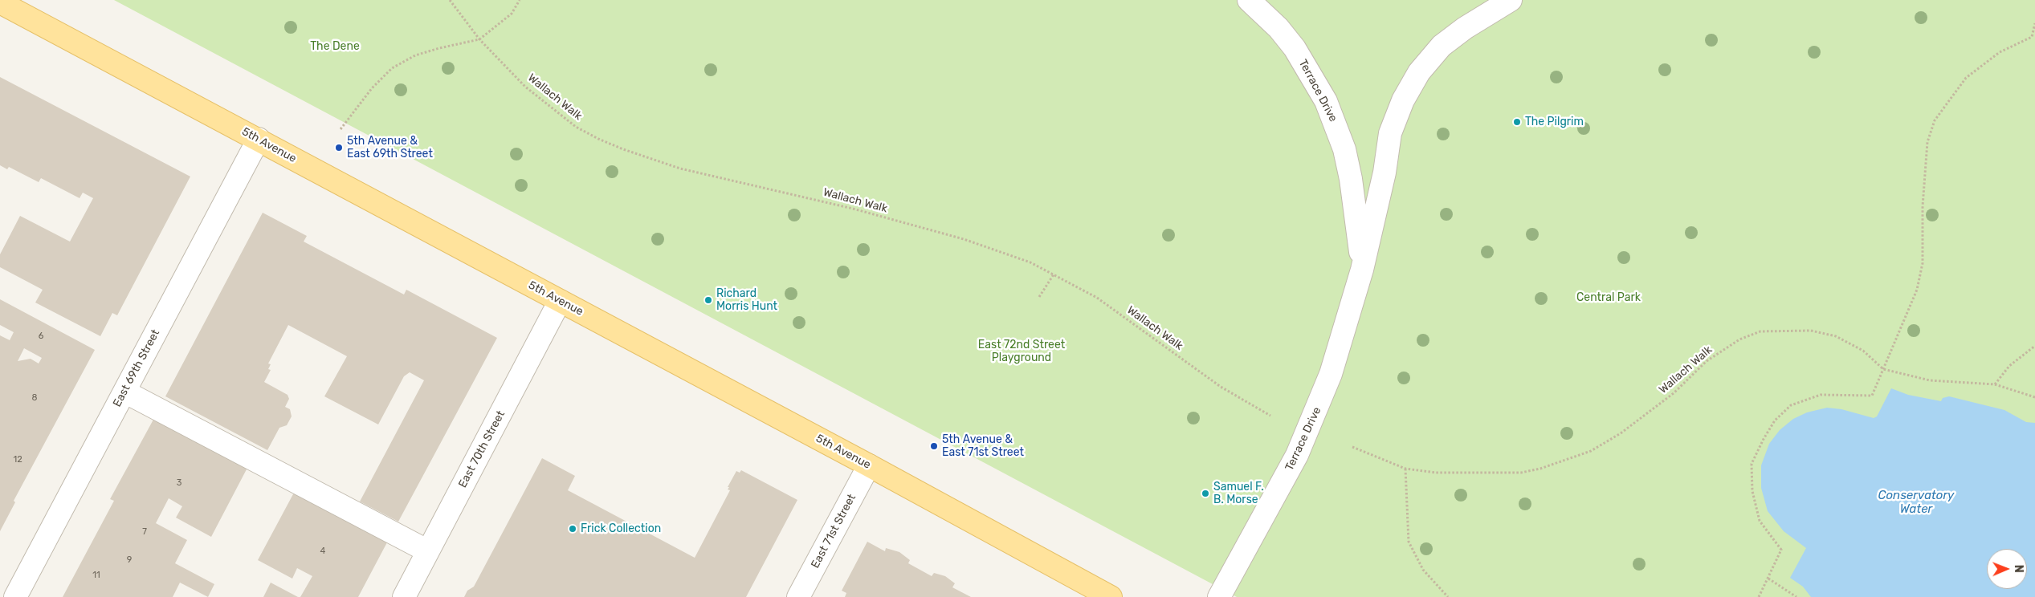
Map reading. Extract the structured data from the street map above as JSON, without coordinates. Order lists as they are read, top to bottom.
{
  "streets": {
    "main road": ["5th Avenue"],
    "street": [
      "Terrace Drive",
      "East 69th Street",
      "East 70th Street",
      "East 71st Street"
    ],
    "path": ["Wallach Walk"]
  },
  "crossings": [
    ["5th Avenue", "East 69th Street"],
    ["5th Avenue", "East 70th Street"],
    ["5th Avenue", "East 71st Street"]
  ],
  "water": ["Conservatory Water"],
  "parks": ["The Dene", "Central Park", "East 72nd Street Playground"],
  "places": [
    "The Pilgrim",
    "5th Avenue & East 69th Street",
    "Richard Morris Hunt",
    "5th Avenue & East 71st Street",
    "Samuel F. B. Morse",
    "Frick Collection"
  ],
  "house_numbers": [
    "6",
    "8",
    "12",
    "3",
    "7",
    "4",
    "9",
    "11"
  ],
  "north": "right"
}
